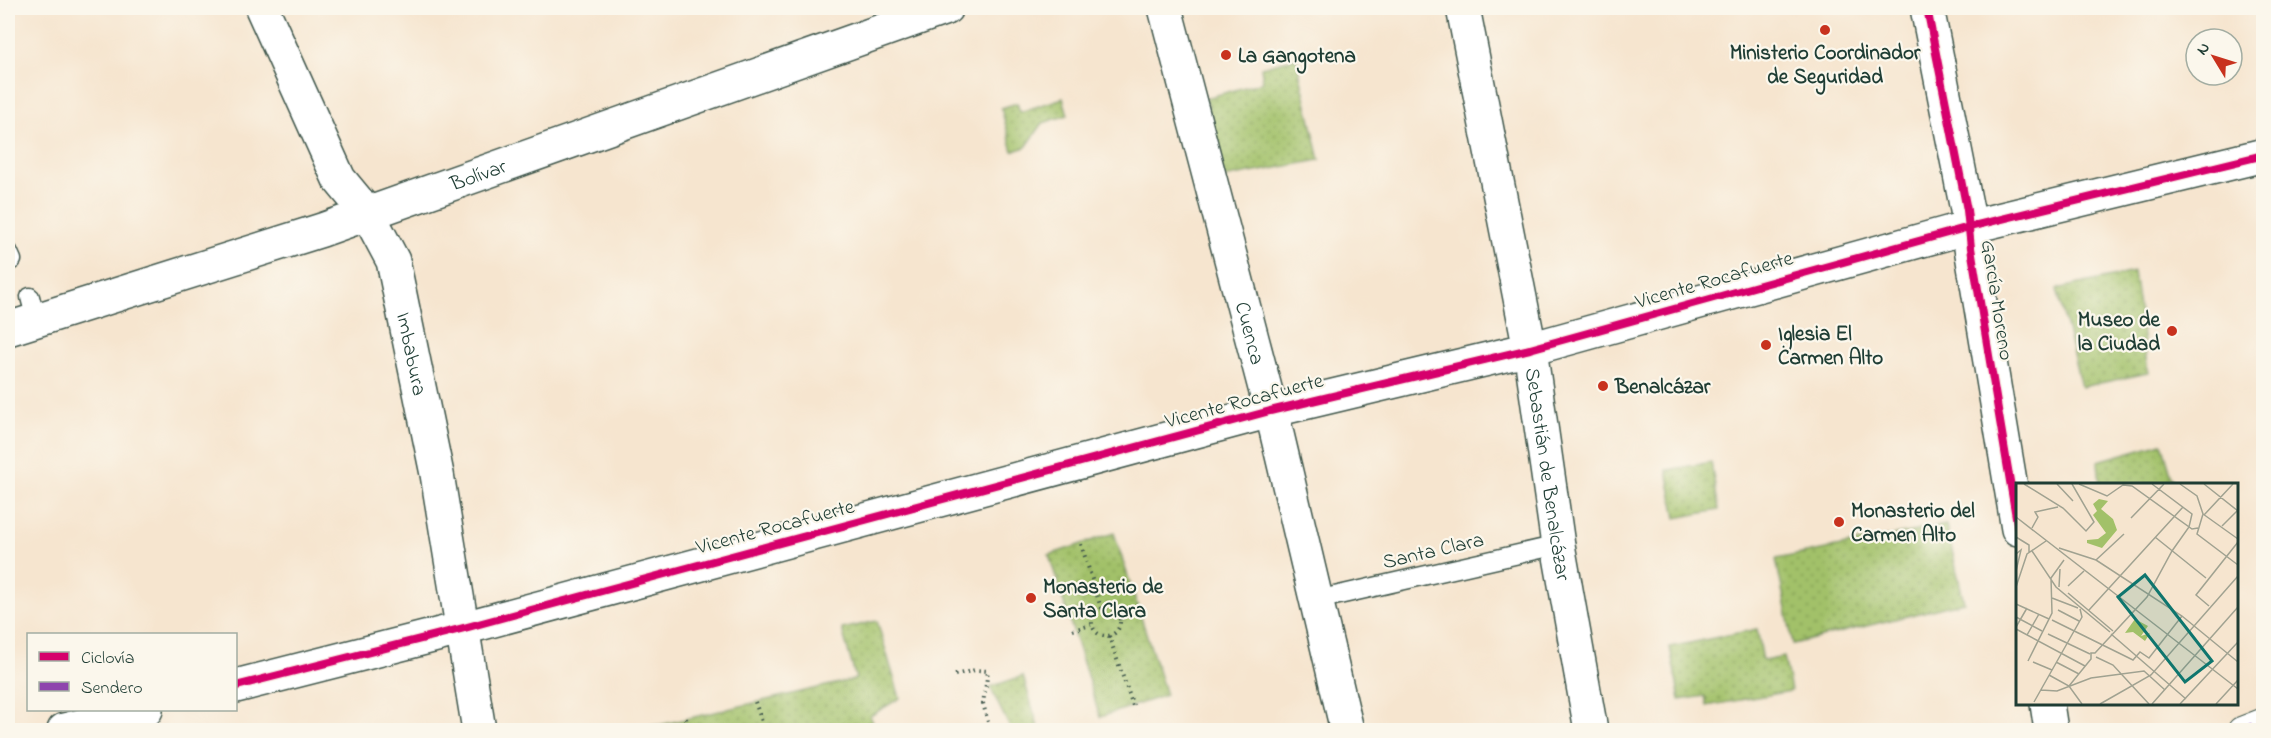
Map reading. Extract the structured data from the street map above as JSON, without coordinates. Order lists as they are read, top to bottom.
{
  "streets": {
    "street": [
      "Bolívar",
      "Vicente Rocafuerte",
      "García Moreno",
      "Cuenca",
      "Imbabura",
      "Sebastián de Benalcázar"
    ],
    "lane": ["Santa Clara"]
  },
  "crossings": [
    ["Bolívar", "Imbabura"],
    ["Vicente Rocafuerte", "García Moreno"],
    ["Vicente Rocafuerte", "Cuenca"],
    ["Vicente Rocafuerte", "Imbabura"],
    ["Vicente Rocafuerte", "Sebastián de Benalcázar"],
    ["Cuenca", "Santa Clara"],
    ["Sebastián de Benalcázar", "Santa Clara"]
  ],
  "places": [
    "Ministerio Coordinador de Seguridad",
    "La Gangotena",
    "Museo de la Ciudad",
    "Iglesia El Carmen Alto",
    "Benalcázar",
    "Monasterio del Carmen Alto",
    "Monasterio de Santa Clara"
  ],
  "legend": ["Ciclovía", "Sendero"],
  "north": "top left"
}
